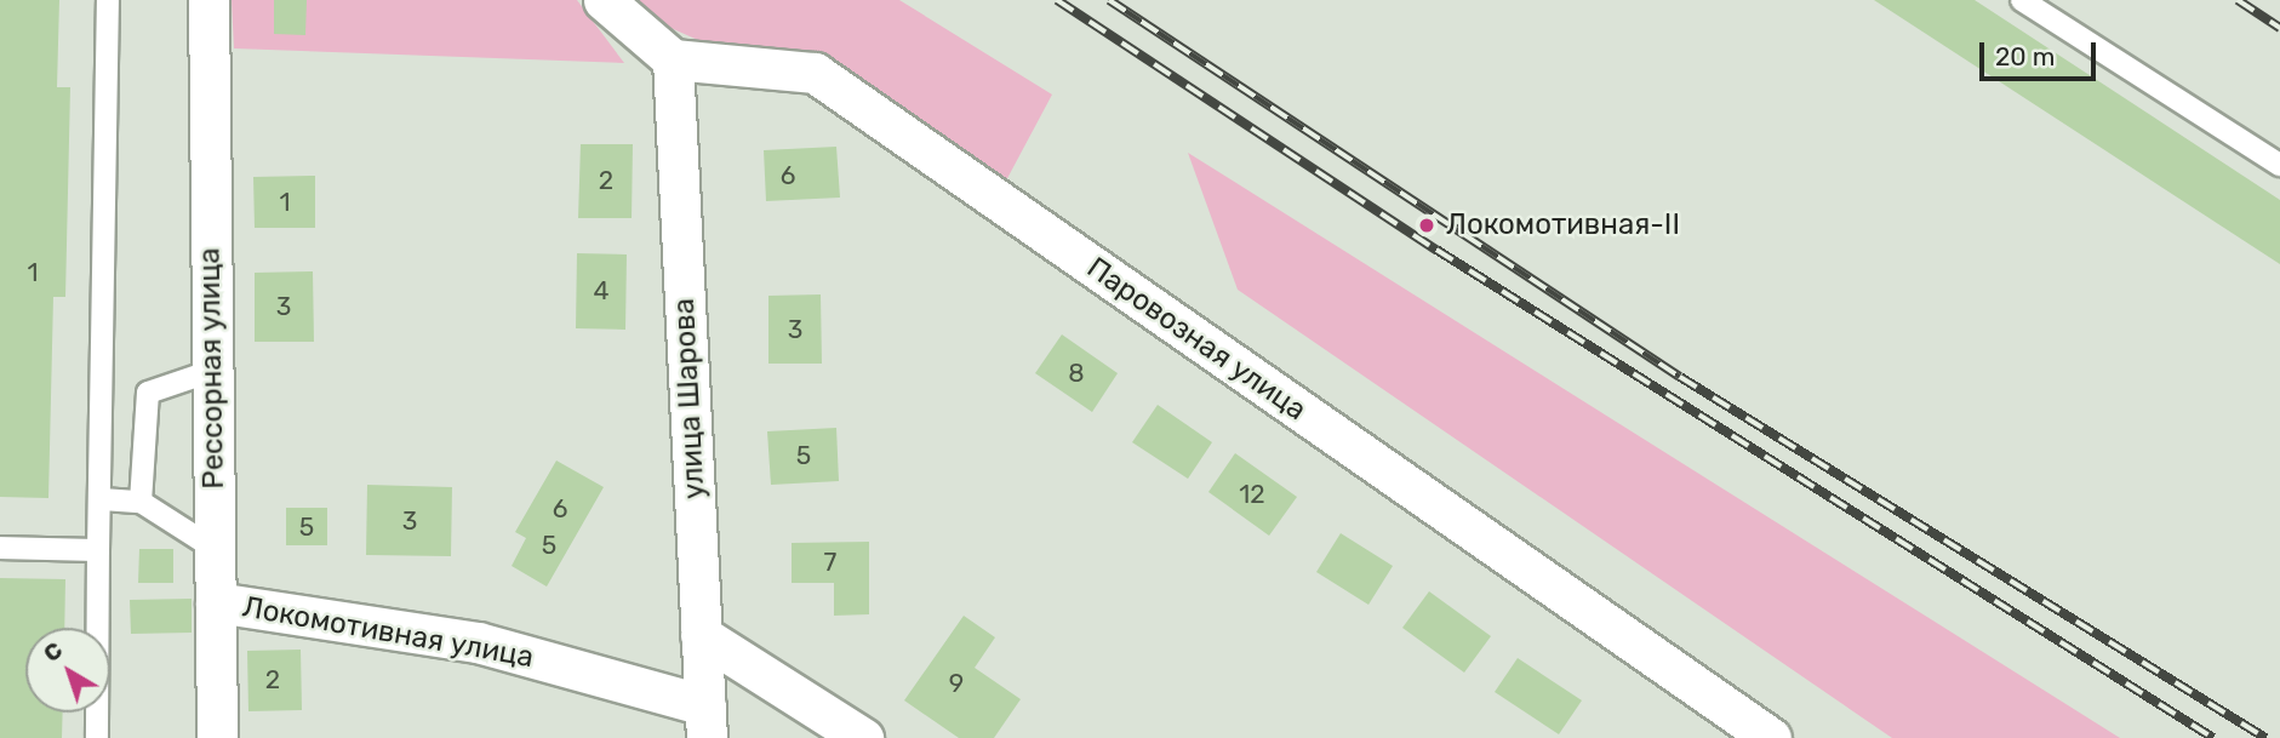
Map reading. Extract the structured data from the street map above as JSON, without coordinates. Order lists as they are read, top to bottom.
{
  "streets": {
    "street": [
      "Паровозная улица",
      "Рессорная улица",
      "улица Шарова",
      "Локомотивная улица"
    ]
  },
  "crossings": [
    ["Паровозная улица", "улица Шарова"],
    ["Рессорная улица", "Локомотивная улица"],
    ["улица Шарова", "Локомотивная улица"]
  ],
  "places": ["Локомотивная-II"],
  "house_numbers": [
    "6",
    "2",
    "1",
    "1",
    "4",
    "3",
    "3",
    "8",
    "5",
    "12",
    "6",
    "3",
    "5",
    "5",
    "7",
    "2",
    "9"
  ],
  "scale_bar": "20 m",
  "north": "top left"
}
